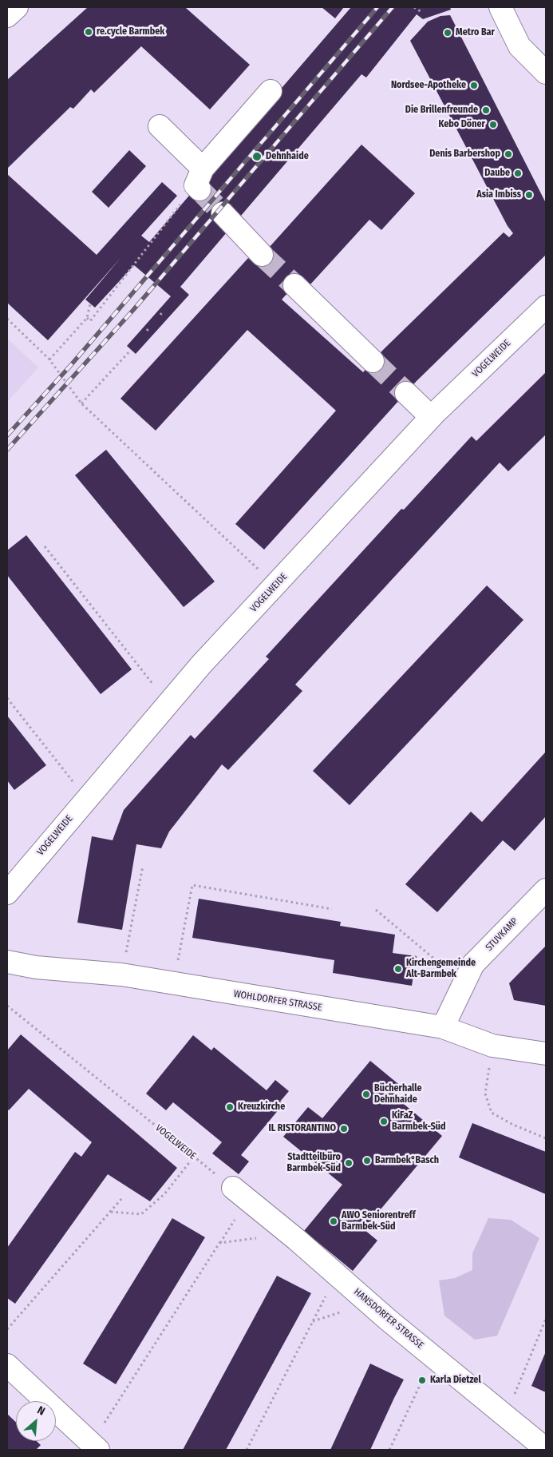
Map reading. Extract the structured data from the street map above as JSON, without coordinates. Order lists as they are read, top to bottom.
{
  "streets": {
    "street": [
      "VOGELWEIDE",
      "STUVKAMP",
      "WOHLDORFER STRASSE",
      "HANSDORFER STRASSE"
    ]
  },
  "crossings": [
    ["VOGELWEIDE", "HANSDORFER STRASSE"],
    ["STUVKAMP", "WOHLDORFER STRASSE"]
  ],
  "places": [
    "re.cycle Barmbek",
    "Metro Bar",
    "Nordsee-Apotheke",
    "Die Brillenfreunde",
    "Kebo Döner",
    "Denis Barbershop",
    "Dehnhaide",
    "Daube",
    "Asia Imbiss",
    "Kirchengemeinde Alt-Barmbek",
    "Bücherhalle Dehnhaide",
    "Kreuzkirche",
    "KiFaZ Barmbek-Süd",
    "IL RISTORANTINO",
    "Barmbek°Basch",
    "Stadtteilbüro Barmbek-Süd",
    "AWO Seniorentreff Barmbek-Süd",
    "Karla Dietzel"
  ],
  "north": "top right"
}
